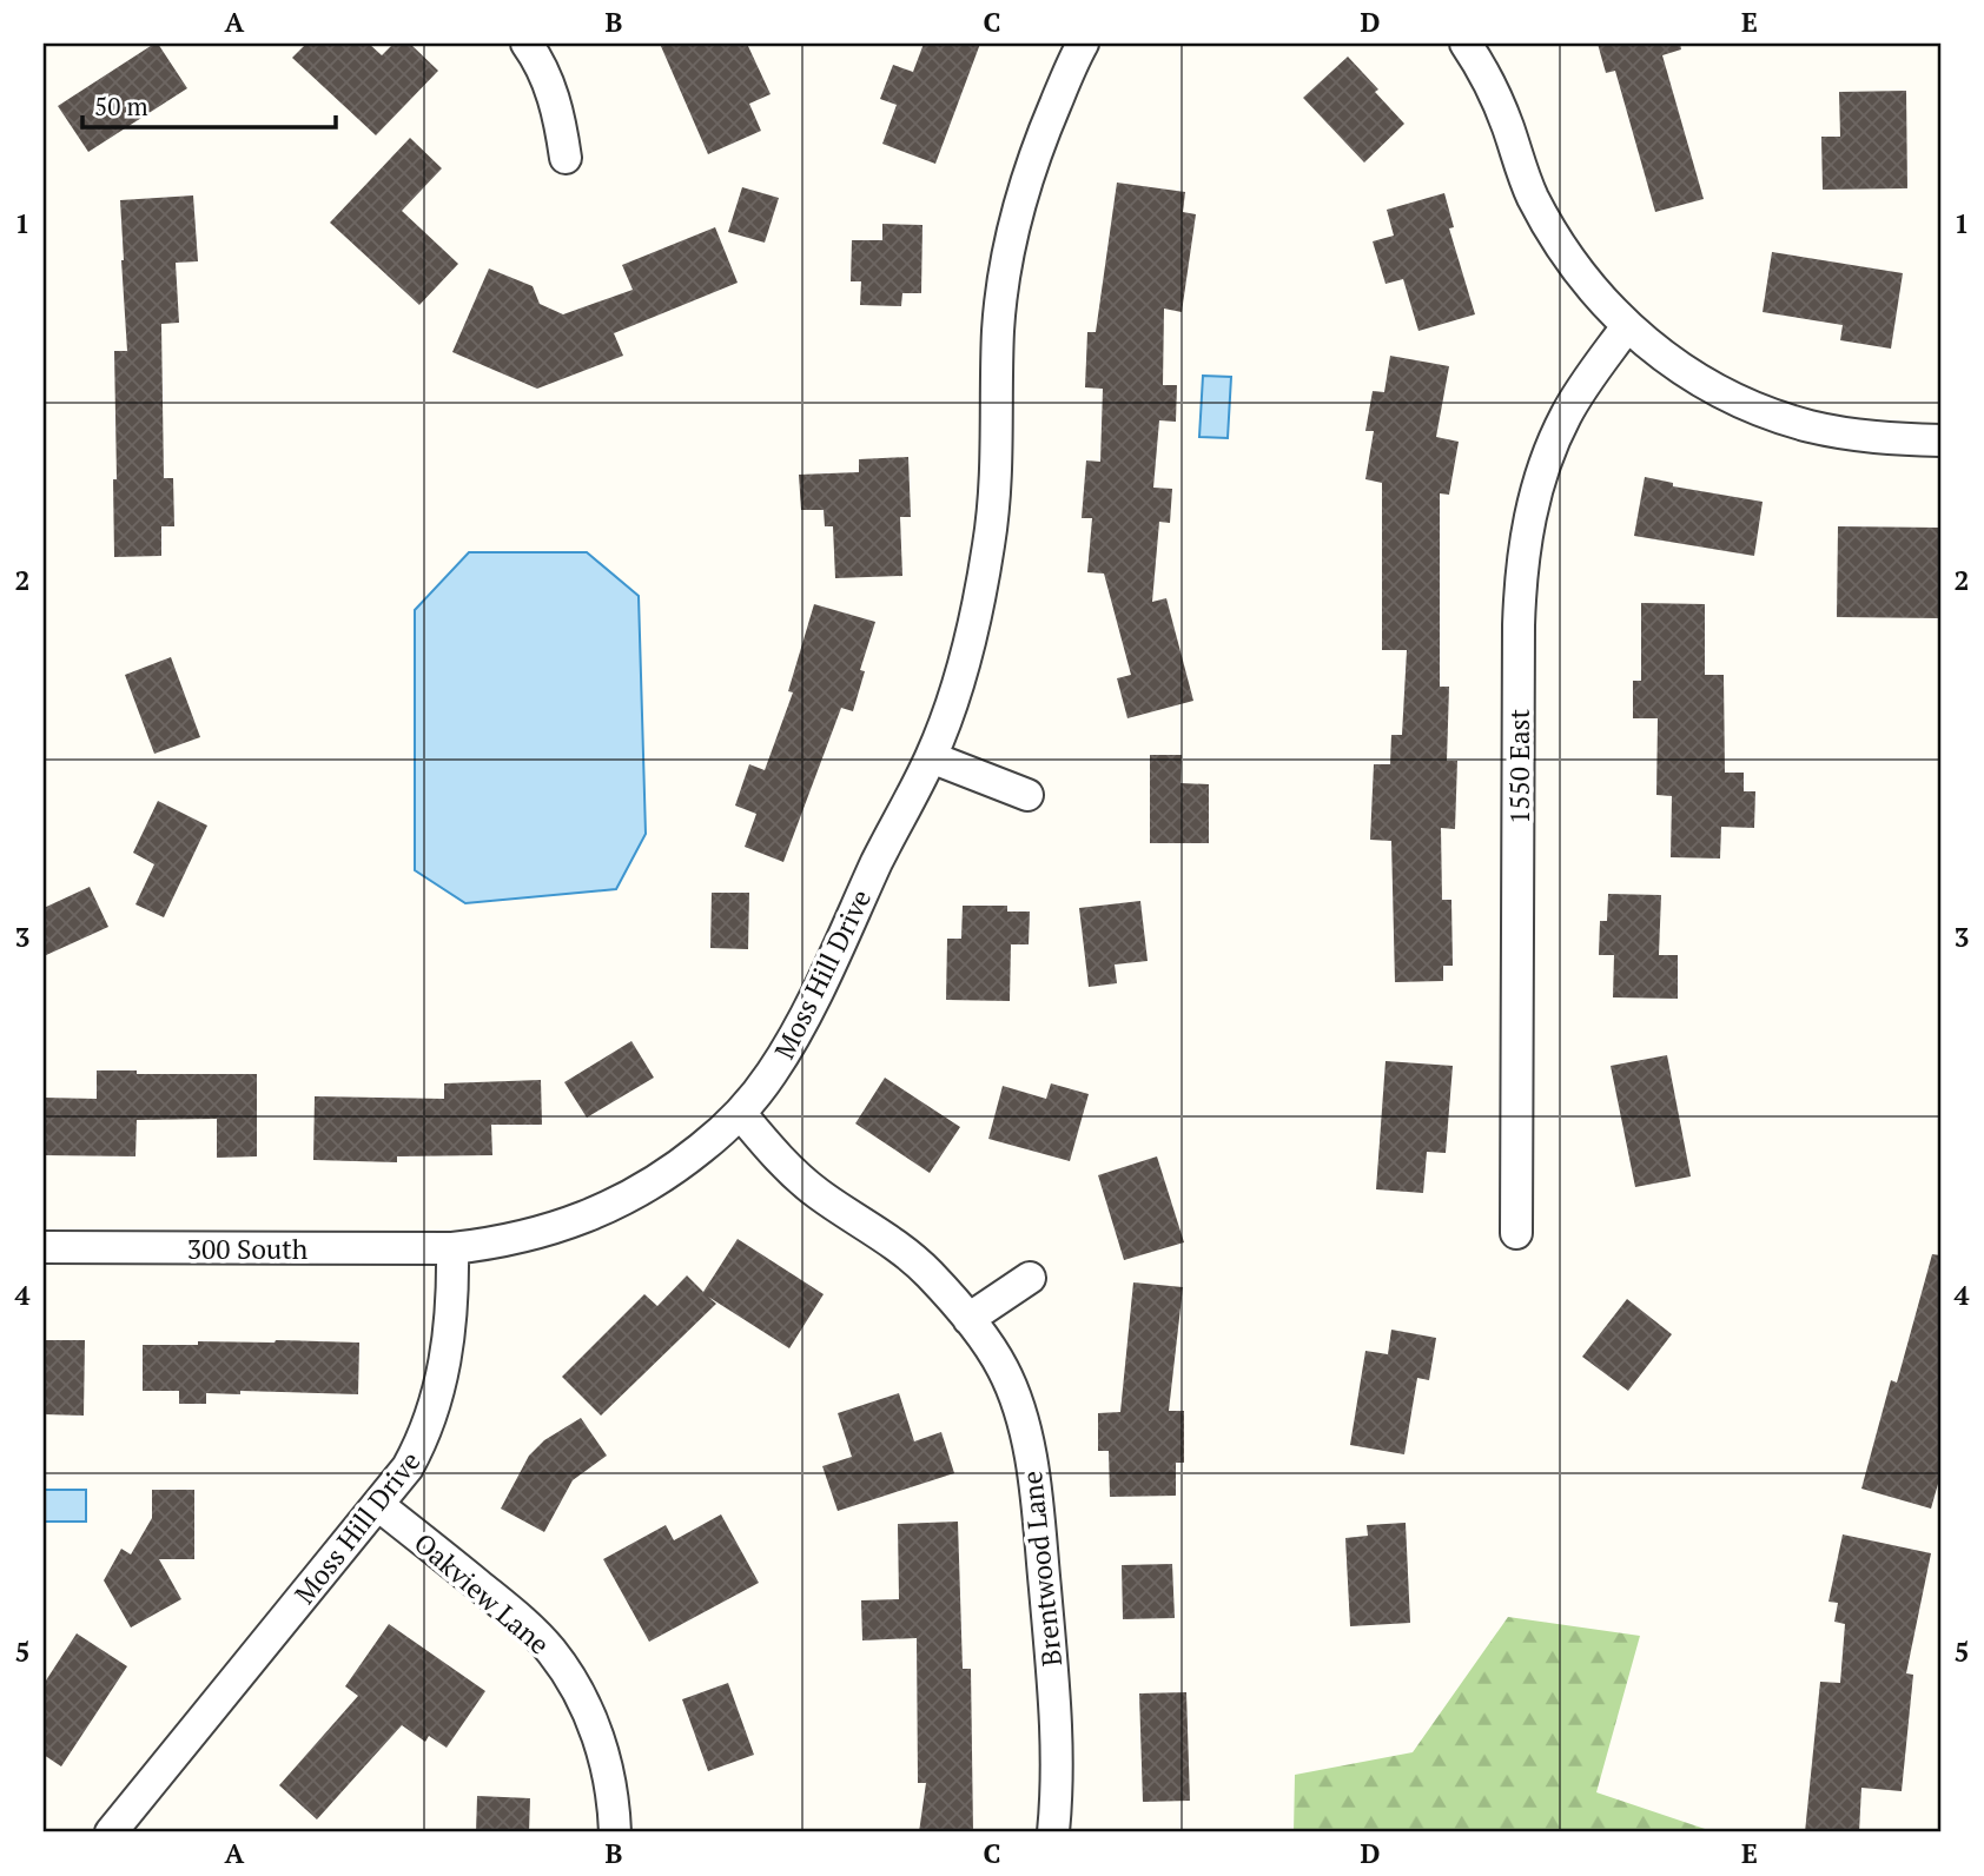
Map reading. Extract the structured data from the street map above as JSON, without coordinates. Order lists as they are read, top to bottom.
{
  "streets": {
    "street": [
      "1550 East",
      "Moss Hill Drive",
      "300 South",
      "Brentwood Lane",
      "Oakview Lane"
    ]
  },
  "crossings": [
    ["Moss Hill Drive", "300 South"],
    ["Moss Hill Drive", "Brentwood Lane"],
    ["Moss Hill Drive", "Oakview Lane"]
  ],
  "scale_bar": "50 m",
  "grid": {
    "columns": [
      "A",
      "B",
      "C",
      "D",
      "E"
    ],
    "rows": [
      "1",
      "2",
      "3",
      "4",
      "5"
    ]
  }
}
